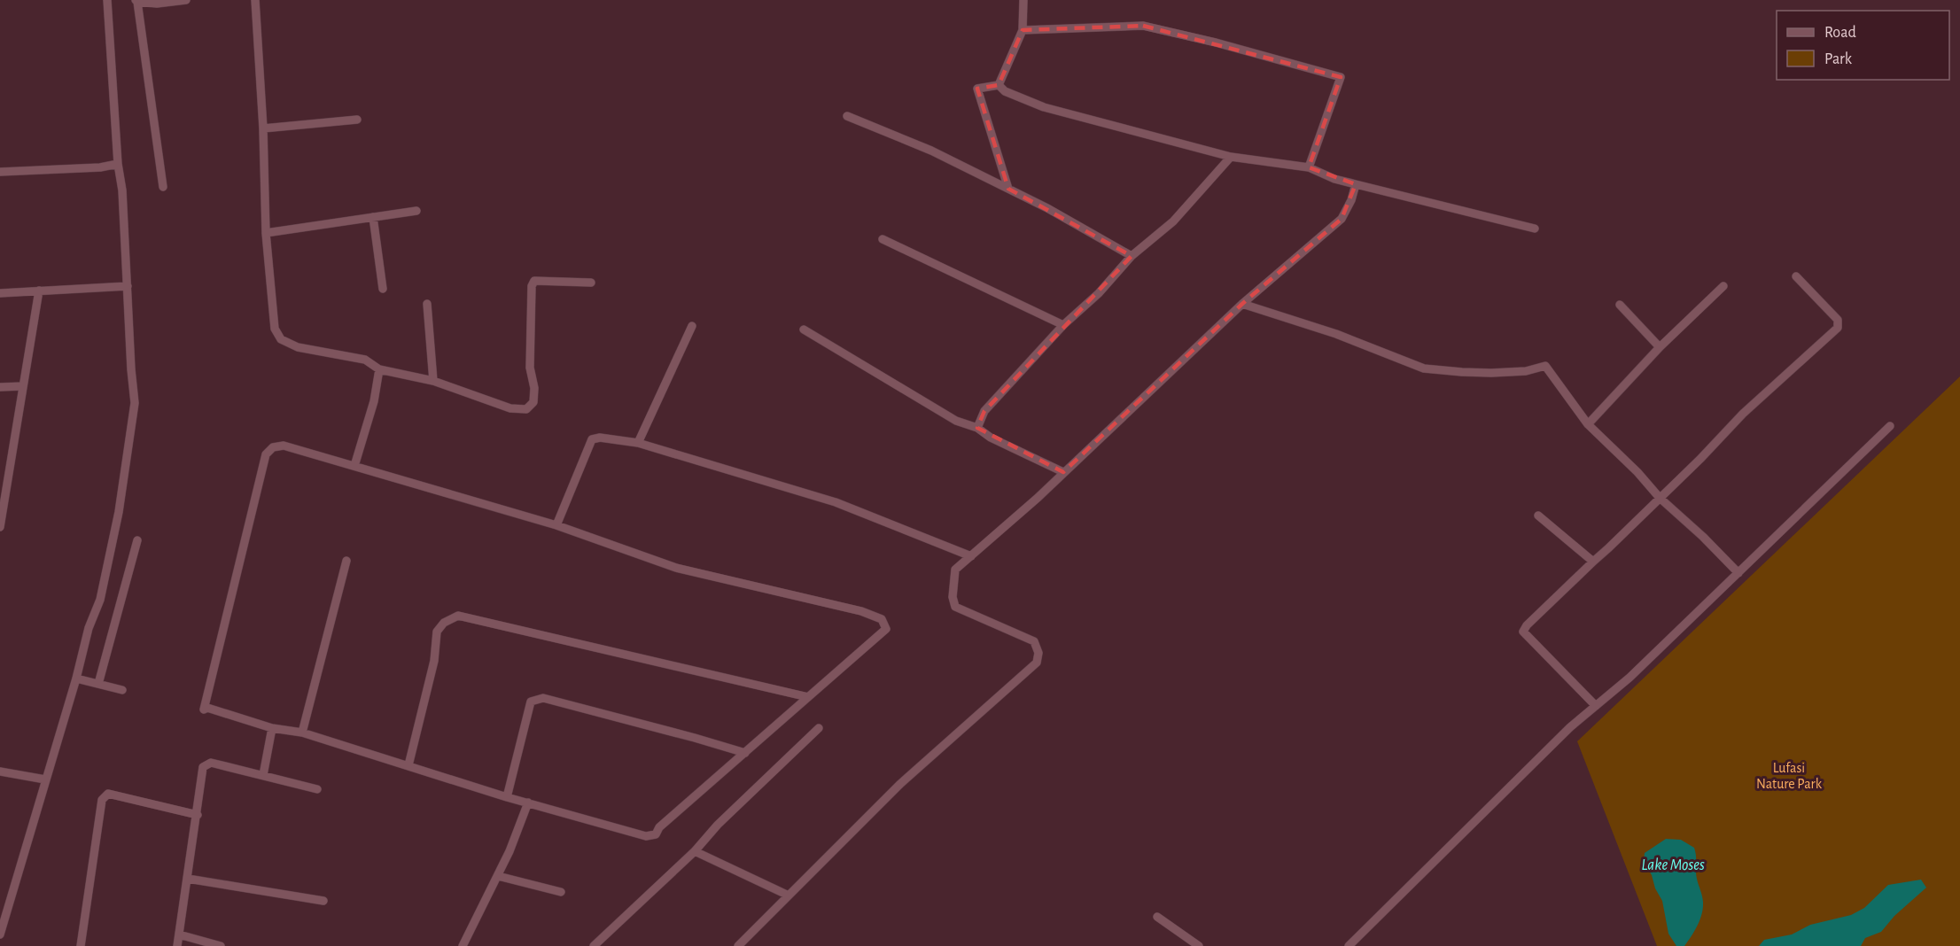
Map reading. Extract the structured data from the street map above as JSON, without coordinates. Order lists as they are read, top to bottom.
{
  "water": ["Lake Moses"],
  "parks": ["Lufasi Nature Park"],
  "legend": ["Road", "Park"]
}
